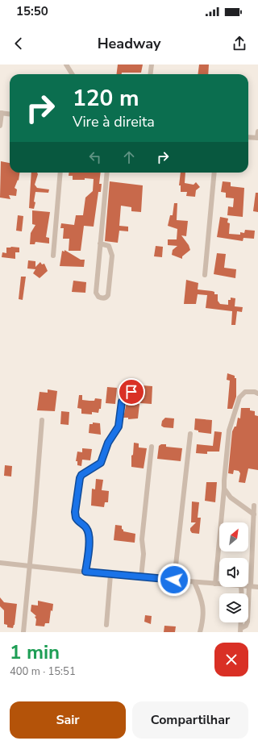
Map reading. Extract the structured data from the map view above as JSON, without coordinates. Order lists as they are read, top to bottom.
{
  "north": "top right",
  "page": {
    "status": "15:50",
    "header": "Headway",
    "turn": ["120 m", "Vire à direita"],
    "heading": ["1 min", "400 m · 15:51"],
    "buttons": ["Sair", "Compartilhar"]
  }
}
